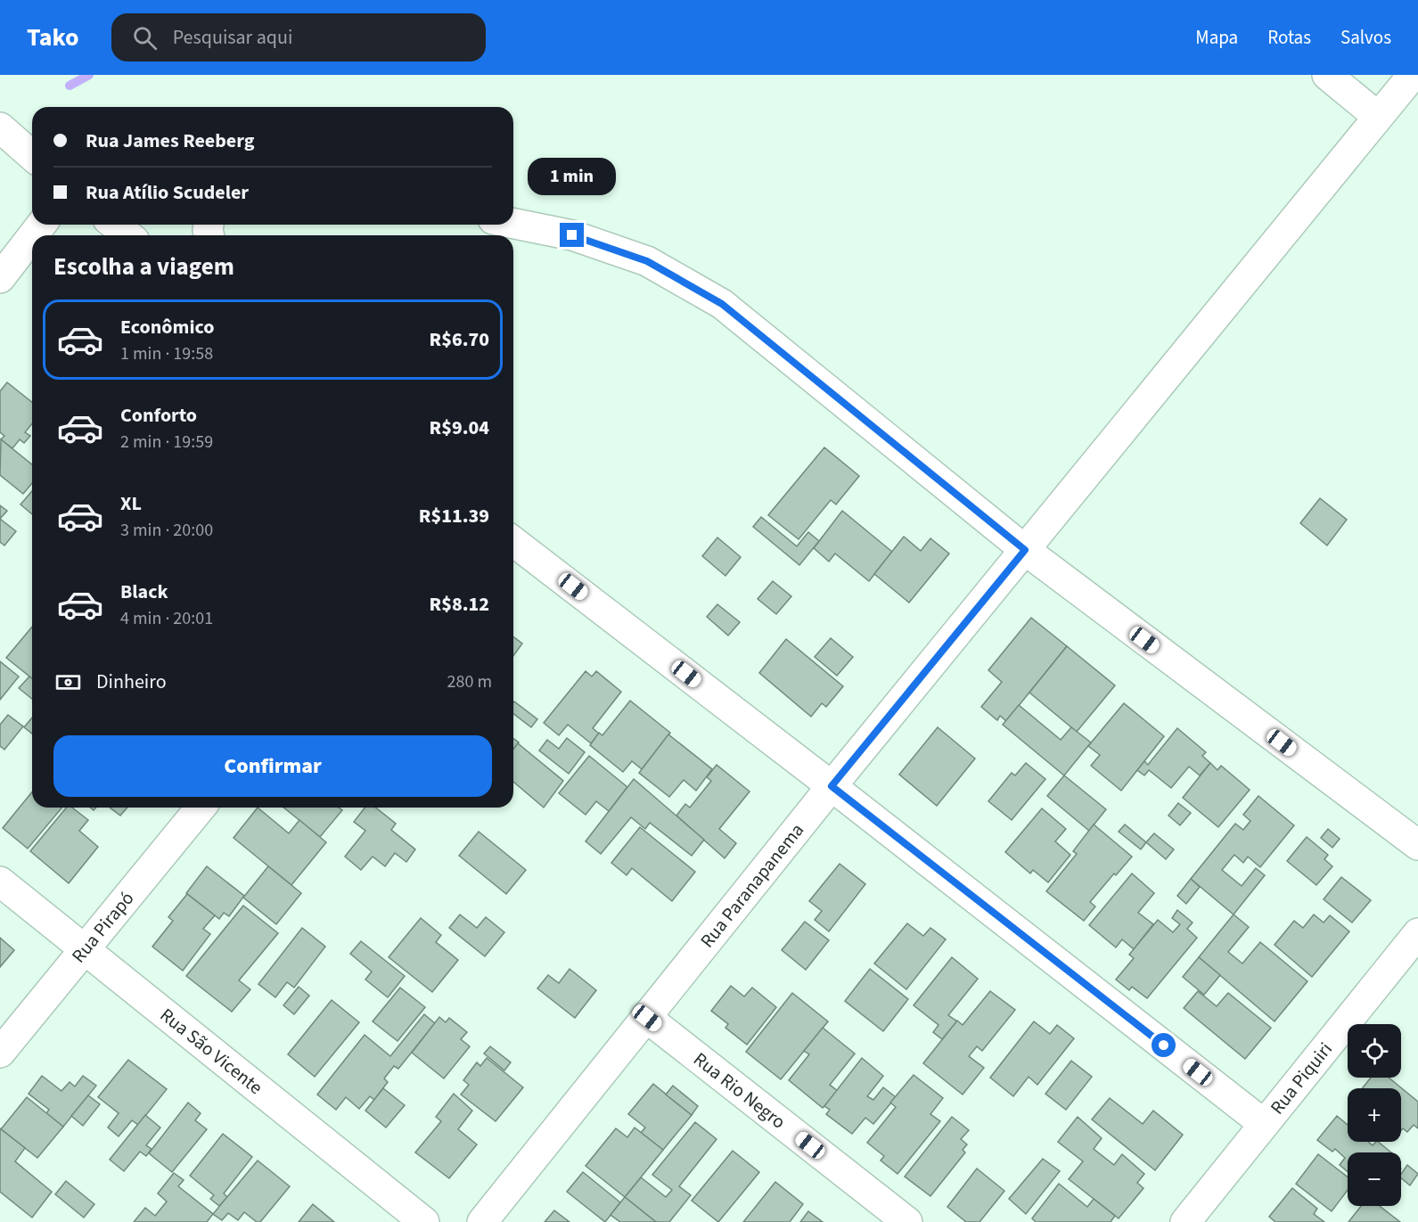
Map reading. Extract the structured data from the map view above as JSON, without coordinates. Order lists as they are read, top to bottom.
{
  "streets": {
    "street": [
      "Rua Paranapanema",
      "Rua Pirapó",
      "Rua São Vicente",
      "Rua Piquiri",
      "Rua Rio Negro"
    ]
  },
  "crossings": [
    ["Rua Paranapanema", "Rua Rio Negro"],
    ["Rua Pirapó", "Rua São Vicente"]
  ],
  "page": {
    "header": "Tako",
    "search": "Pesquisar aqui",
    "nav": ["Mapa", "Rotas", "Salvos"],
    "banner": ["Rua James Reeberg", "Rua Atílio Scudeler"],
    "bubble": "1 min",
    "heading": "Escolha a viagem",
    "list": [
      {
        "name": "Econômico",
        "note": "1 min · 19:58",
        "value": "R$6.70"
      },
      {
        "name": "Conforto",
        "note": "2 min · 19:59",
        "value": "R$9.04"
      },
      {
        "name": "XL",
        "note": "3 min · 20:00",
        "value": "R$11.39"
      },
      {
        "name": "Black",
        "note": "4 min · 20:01",
        "value": "R$8.12"
      }
    ],
    "pay": ["Dinheiro", "280 m"],
    "buttons": "Confirmar",
    "map_buttons": ["+", "−"]
  }
}
